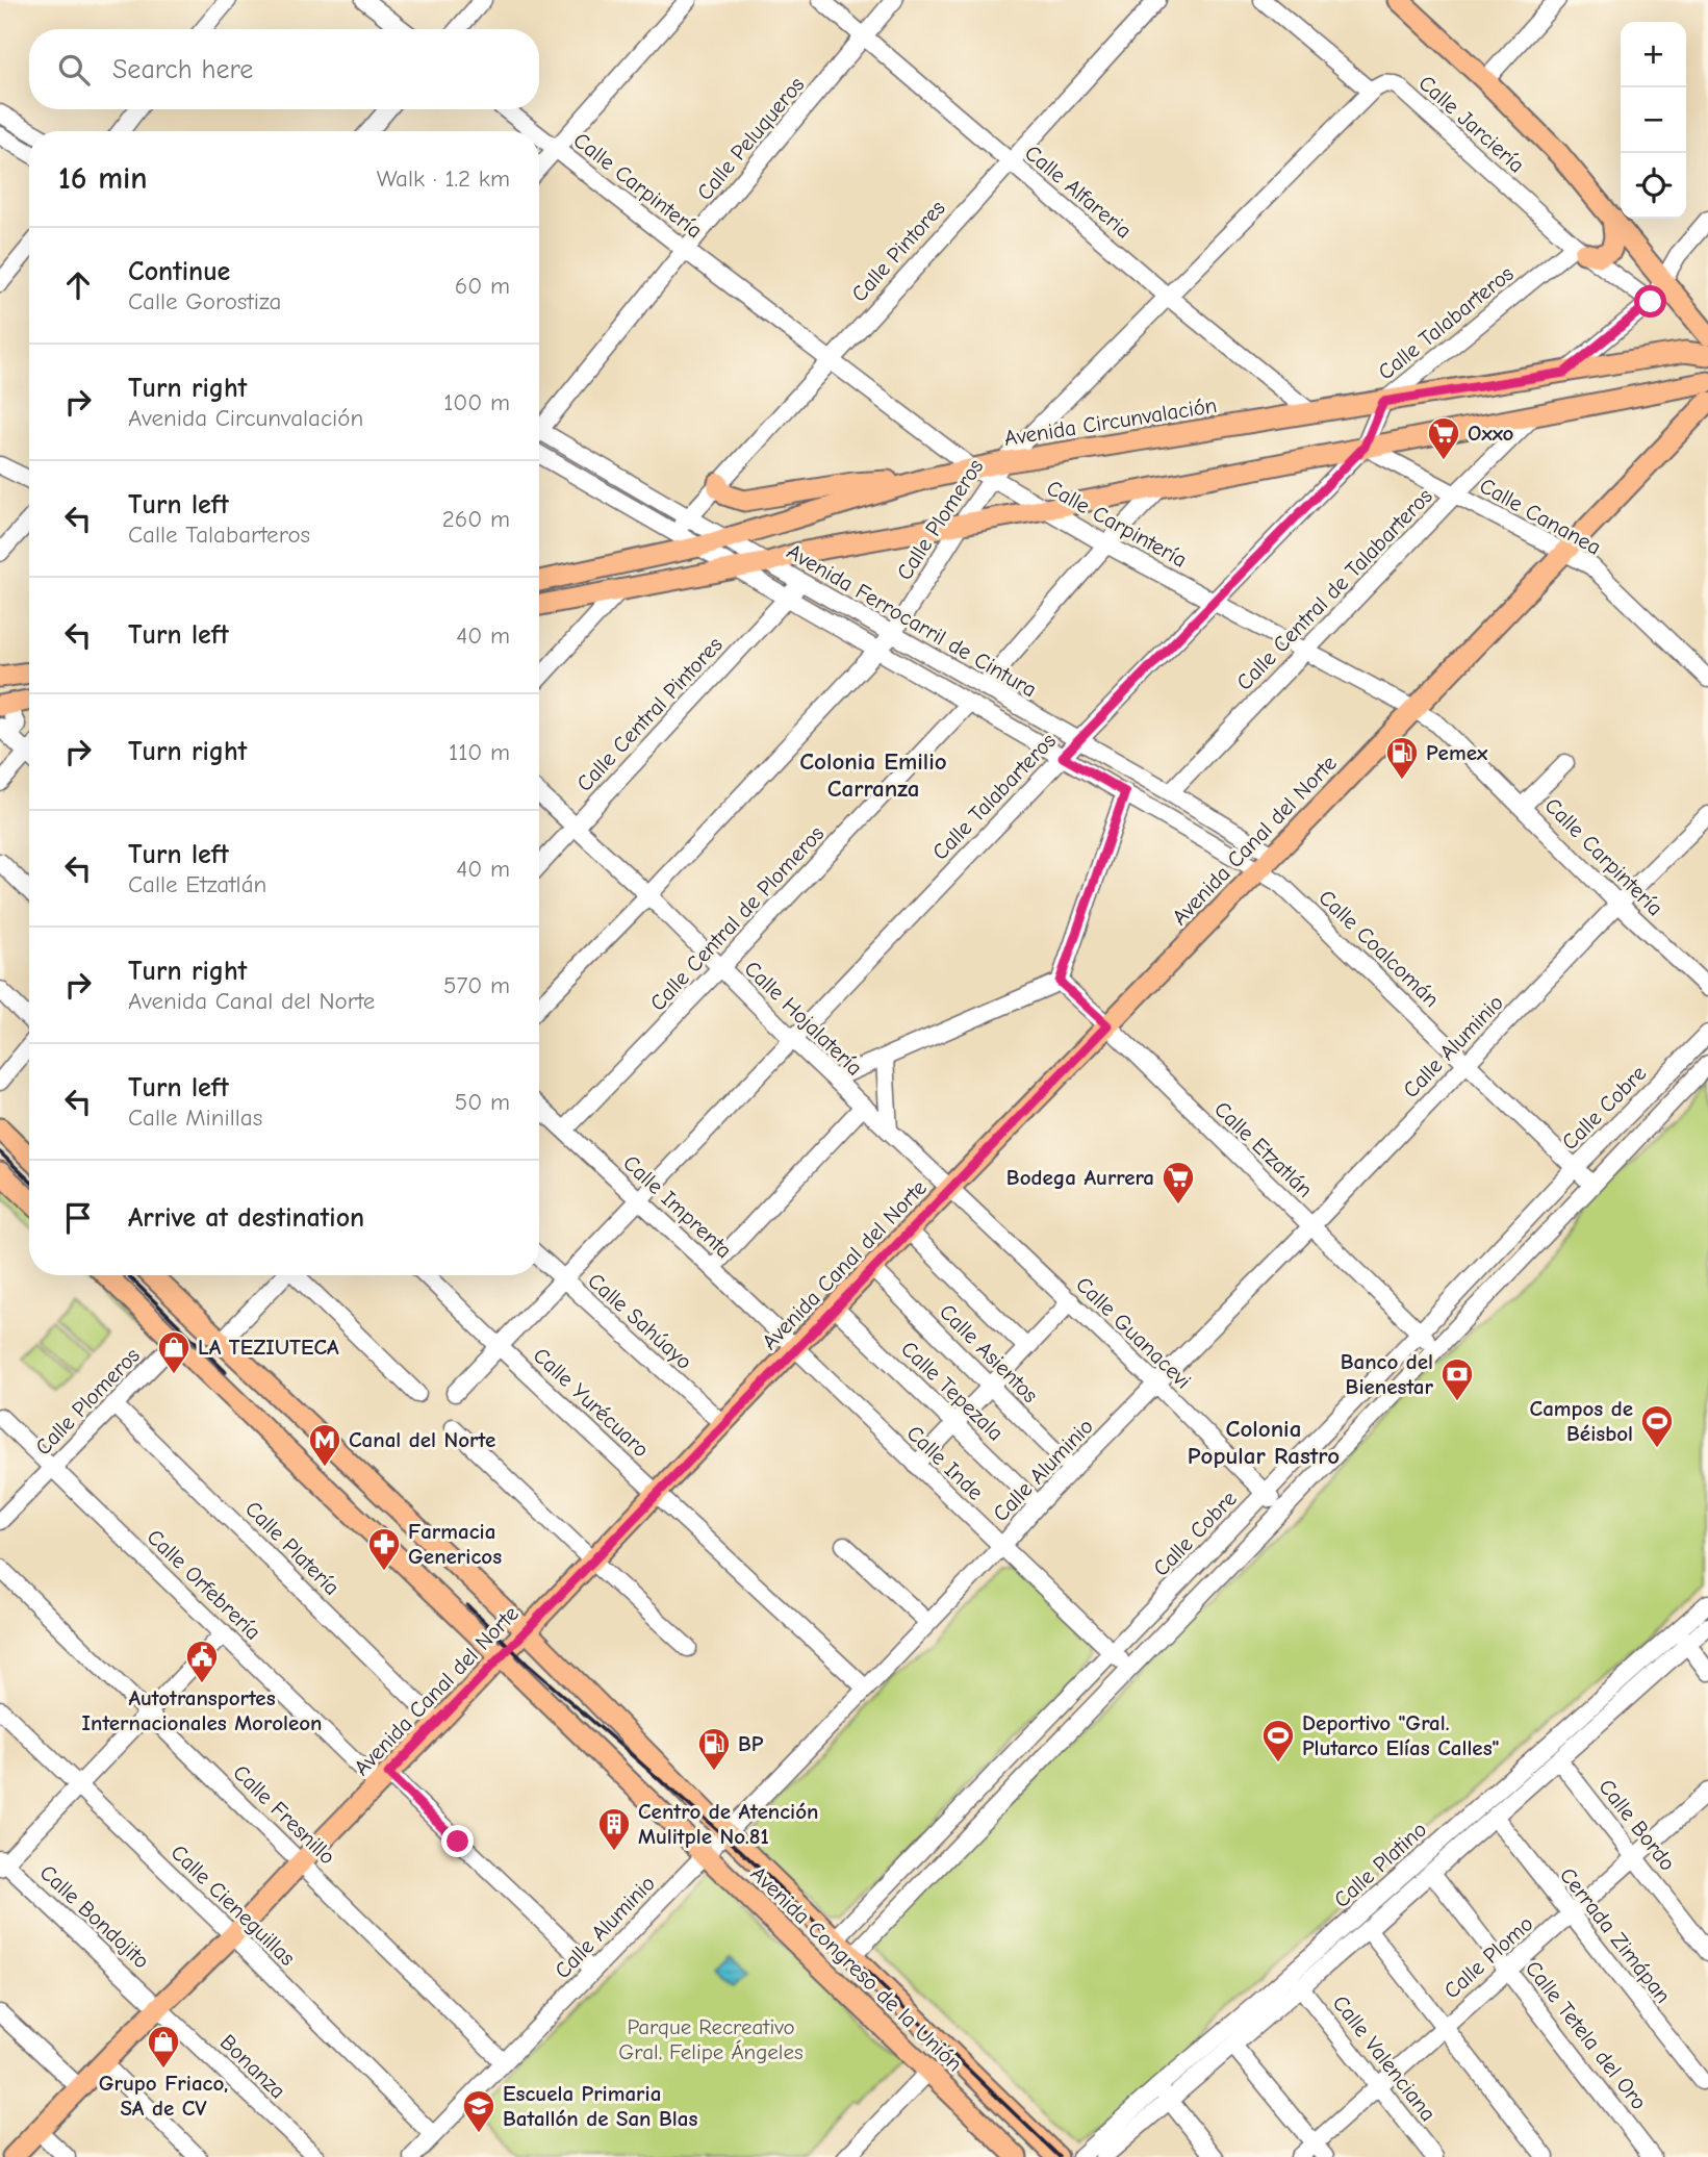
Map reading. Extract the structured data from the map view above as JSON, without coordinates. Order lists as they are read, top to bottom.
{
  "streets": {
    "main road": ["Avenida Circunvalación", "Avenida Canal del Norte", "Avenida Congreso de la Unión"],
    "street": [
      "Calle Jarciería",
      "Calle Peluqueros",
      "Calle Carpintería",
      "Calle Alfareria",
      "Calle Pintores",
      "Calle Talabarteros",
      "Calle Cananea",
      "Calle Plomeros",
      "Calle Central de Talabarteros",
      "Avenida Ferrocarril de Cintura",
      "Calle Central Pintores",
      "Calle Central de Plomeros",
      "Calle Coalcomán",
      "Calle Hojalatería",
      "Calle Aluminio",
      "Calle Cobre",
      "Calle Etzatlán",
      "Calle Imprenta",
      "Calle Sahúayo",
      "Calle Guanacevi",
      "Calle Asientos",
      "Calle Tepezala",
      "Calle Yurécuaro",
      "Calle Inde",
      "Calle Platería",
      "Calle Orfebrería",
      "Calle Fresnillo",
      "Calle Bordo",
      "Calle Platino",
      "Calle Cieneguillas",
      "Calle Bondojito",
      "Cerrada Zimápan",
      "Calle Plomo",
      "Calle Tetela del Oro",
      "Calle Valenciana",
      "Bonanza"
    ]
  },
  "crossings": [
    ["Calle Jarciería", "Calle Talabarteros"],
    ["Calle Jarciería", "Calle Plomeros"],
    ["Calle Peluqueros", "Calle Carpintería"],
    ["Calle Peluqueros", "Calle Alfareria"],
    ["Calle Carpintería", "Calle Pintores"],
    ["Calle Carpintería", "Calle Talabarteros"],
    ["Calle Carpintería", "Avenida Circunvalación"],
    ["Calle Carpintería", "Calle Plomeros"],
    ["Calle Carpintería", "Calle Central de Talabarteros"],
    ["Calle Carpintería", "Avenida Canal del Norte"],
    ["Calle Carpintería", "Calle Aluminio"],
    ["Calle Alfareria", "Calle Pintores"],
    ["Calle Alfareria", "Avenida Circunvalación"],
    ["Calle Alfareria", "Calle Plomeros"],
    ["Calle Pintores", "Avenida Ferrocarril de Cintura"],
    ["Calle Talabarteros", "Avenida Circunvalación"],
    ["Calle Talabarteros", "Calle Cananea"],
    ["Calle Talabarteros", "Avenida Ferrocarril de Cintura"],
    ["Calle Talabarteros", "Calle Hojalatería"],
    ["Calle Talabarteros", "Calle Imprenta"],
    ["Calle Talabarteros", "Calle Sahúayo"],
    ["Calle Talabarteros", "Calle Yurécuaro"],
    ["Avenida Circunvalación", "Calle Plomeros"],
    ["Avenida Circunvalación", "Avenida Ferrocarril de Cintura"],
    ["Calle Cananea", "Calle Central de Talabarteros"],
    ["Calle Cananea", "Avenida Canal del Norte"],
    ["Calle Plomeros", "Avenida Ferrocarril de Cintura"],
    ["Calle Plomeros", "Calle Hojalatería"],
    ["Calle Plomeros", "Calle Platería"],
    ["Calle Plomeros", "Calle Orfebrería"],
    ["Calle Plomeros", "Avenida Congreso de la Unión"],
    ["Calle Central de Talabarteros", "Avenida Ferrocarril de Cintura"],
    ["Avenida Ferrocarril de Cintura", "Calle Central Pintores"],
    ["Avenida Ferrocarril de Cintura", "Avenida Canal del Norte"],
    ["Avenida Ferrocarril de Cintura", "Calle Central de Plomeros"],
    ["Avenida Ferrocarril de Cintura", "Calle Coalcomán"],
    ["Calle Central Pintores", "Calle Hojalatería"],
    ["Avenida Canal del Norte", "Calle Coalcomán"],
    ["Avenida Canal del Norte", "Calle Hojalatería"],
    ["Avenida Canal del Norte", "Calle Etzatlán"],
    ["Avenida Canal del Norte", "Calle Imprenta"],
    ["Avenida Canal del Norte", "Calle Sahúayo"],
    ["Avenida Canal del Norte", "Calle Guanacevi"],
    ["Avenida Canal del Norte", "Calle Asientos"],
    ["Avenida Canal del Norte", "Calle Tepezala"],
    ["Avenida Canal del Norte", "Calle Yurécuaro"],
    ["Avenida Canal del Norte", "Calle Inde"],
    ["Avenida Canal del Norte", "Calle Platería"],
    ["Avenida Canal del Norte", "Calle Orfebrería"],
    ["Avenida Canal del Norte", "Calle Fresnillo"],
    ["Avenida Canal del Norte", "Calle Cieneguillas"],
    ["Avenida Canal del Norte", "Calle Bondojito"],
    ["Avenida Canal del Norte", "Avenida Congreso de la Unión"],
    ["Avenida Canal del Norte", "Bonanza"],
    ["Calle Central de Plomeros", "Calle Hojalatería"],
    ["Calle Central de Plomeros", "Calle Imprenta"],
    ["Calle Coalcomán", "Calle Aluminio"],
    ["Calle Coalcomán", "Calle Cobre"],
    ["Calle Hojalatería", "Calle Guanacevi"],
    ["Calle Aluminio", "Calle Etzatlán"],
    ["Calle Aluminio", "Calle Guanacevi"],
    ["Calle Aluminio", "Calle Asientos"],
    ["Calle Aluminio", "Calle Tepezala"],
    ["Calle Aluminio", "Calle Yurécuaro"],
    ["Calle Aluminio", "Calle Inde"],
    ["Calle Aluminio", "Calle Orfebrería"],
    ["Calle Aluminio", "Calle Fresnillo"],
    ["Calle Aluminio", "Calle Cieneguillas"],
    ["Calle Aluminio", "Avenida Congreso de la Unión"],
    ["Calle Cobre", "Calle Etzatlán"],
    ["Calle Cobre", "Calle Guanacevi"],
    ["Calle Cobre", "Calle Inde"],
    ["Calle Cobre", "Avenida Congreso de la Unión"],
    ["Calle Imprenta", "Calle Inde"],
    ["Calle Bordo", "Calle Platino"],
    ["Calle Bordo", "Calle Plomo"],
    ["Calle Platino", "Cerrada Zimápan"],
    ["Calle Platino", "Calle Tetela del Oro"],
    ["Calle Platino", "Calle Valenciana"],
    ["Calle Bondojito", "Bonanza"],
    ["Cerrada Zimápan", "Calle Plomo"],
    ["Calle Plomo", "Calle Tetela del Oro"],
    ["Calle Plomo", "Calle Valenciana"]
  ],
  "districts": ["Colonia Emilio Carranza", "Colonia Popular Rastro"],
  "parks": ["Parque Recreativo Gral. Felipe Ángeles"],
  "places": {
    "supermarket": ["Oxxo", "Bodega Aurrera"],
    "fuel station": ["Pemex", "BP"],
    "shop": ["LA TEZIUTECA", "Grupo Friaco, SA de CV"],
    "bank": ["Banco del Bienestar"],
    "sports": ["Campos de Béisbol", "Deportivo \"Gral. Plutarco Elías Calles\""],
    "metro station": ["Canal del Norte"],
    "pharmacy": ["Farmacia Genericos"],
    "public building": ["Autotransportes Internacionales Moroleon"],
    "building": ["Centro de Atención Mulitple No.81"],
    "school or university": ["Escuela Primaria Batallón de San Blas"]
  },
  "page": {
    "map_buttons": ["+", "−"],
    "search": "Search here",
    "heading": ["16 min", "Walk · 1.2 km"],
    "list": [
      ["Continue", "Calle Gorostiza", "60 m"],
      ["Turn right", "Avenida Circunvalación", "100 m"],
      ["Turn left", "Calle Talabarteros", "260 m"],
      ["Turn left", "40 m"],
      ["Turn right", "110 m"],
      ["Turn left", "Calle Etzatlán", "40 m"],
      ["Turn right", "Avenida Canal del Norte", "570 m"],
      ["Turn left", "Calle Minillas", "50 m"],
      "Arrive at destination"
    ]
  }
}
